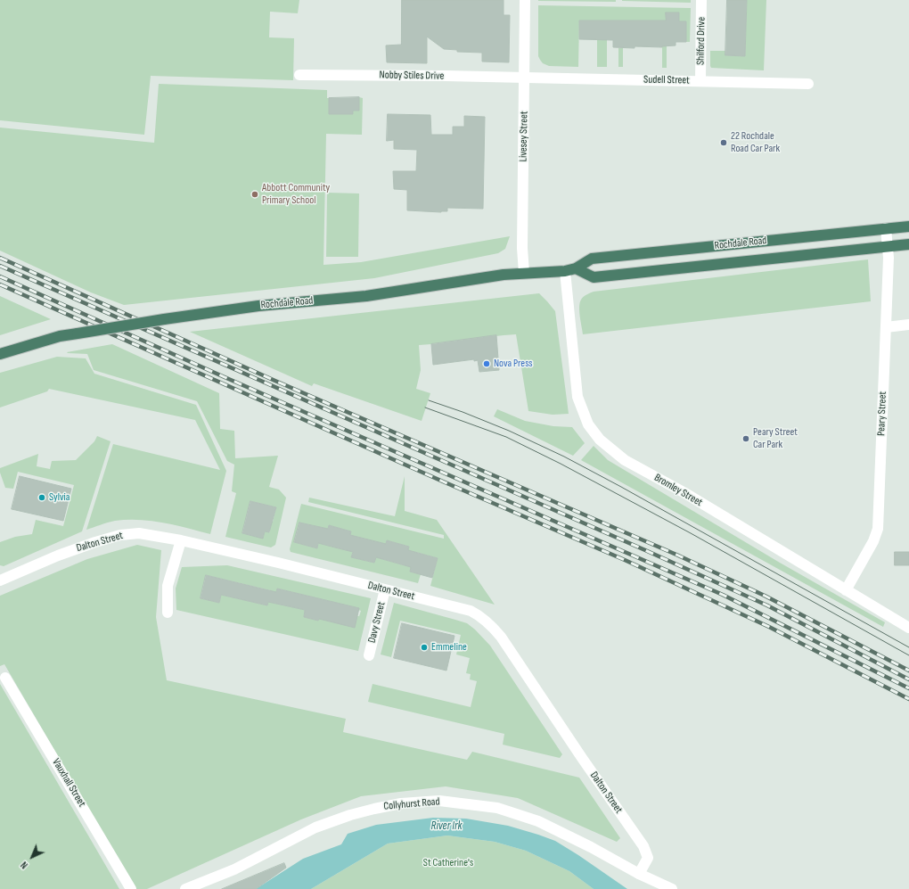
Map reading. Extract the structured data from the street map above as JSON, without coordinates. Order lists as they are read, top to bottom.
{
  "streets": {
    "highway": ["Rochdale Road"],
    "street": [
      "Shilford Drive",
      "Nobby Stiles Drive",
      "Sudell Street",
      "Livesey Street",
      "Peary Street",
      "Bromley Street",
      "Dalton Street",
      "Davy Street",
      "Vauxhall Street",
      "Collyhurst Road"
    ]
  },
  "crossings": [
    ["Shilford Drive", "Sudell Street"],
    ["Nobby Stiles Drive", "Sudell Street"],
    ["Nobby Stiles Drive", "Livesey Street"],
    ["Sudell Street", "Livesey Street"],
    ["Livesey Street", "Rochdale Road"],
    ["Rochdale Road", "Peary Street"],
    ["Rochdale Road", "Bromley Street"],
    ["Peary Street", "Bromley Street"],
    ["Dalton Street", "Davy Street"],
    ["Dalton Street", "Collyhurst Road"]
  ],
  "water": ["River Irk"],
  "parks": ["St Catherine's"],
  "places": [
    "22 Rochdale Road Car Park",
    "Abbott Community Primary School",
    "Nova Press",
    "Peary Street Car Park",
    "Sylvia",
    "Emmeline"
  ],
  "north": "bottom left"
}
